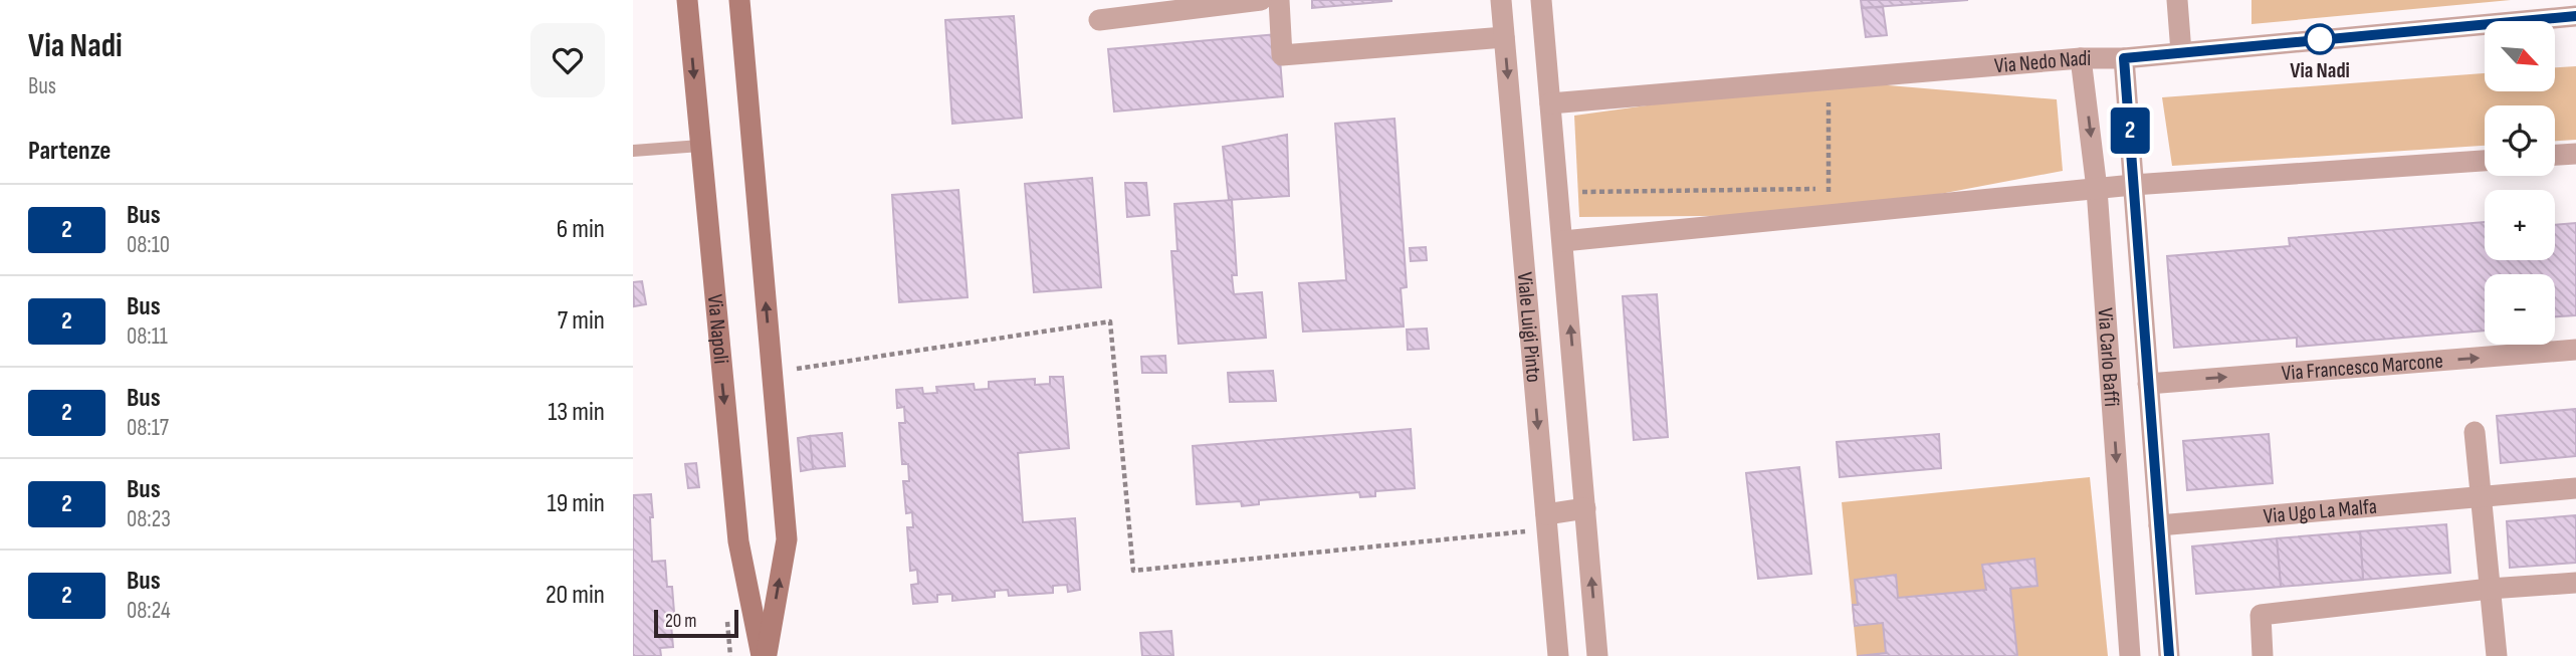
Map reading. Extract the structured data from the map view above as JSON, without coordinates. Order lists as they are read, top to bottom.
{
  "streets": {
    "main road": ["Via Napoli"],
    "street": [
      "Via Nedo Nadi",
      "Viale Luigi Pinto",
      "Via Carlo Baffi",
      "Via Francesco Marcone",
      "Via Ugo La Malfa"
    ]
  },
  "crossings": [
    ["Via Nedo Nadi", "Viale Luigi Pinto"],
    ["Via Nedo Nadi", "Via Carlo Baffi"],
    ["Via Carlo Baffi", "Via Francesco Marcone"],
    ["Via Carlo Baffi", "Via Ugo La Malfa"]
  ],
  "one_way": ["Via Francesco Marcone"],
  "places": ["Via Nadi"],
  "lines": ["bus line 2"],
  "scale_bar": "20 m",
  "north": "bottom right",
  "page": {
    "heading": [
      ["Via Nadi", "Bus"],
      "Partenze"
    ],
    "on_map": "2",
    "map_buttons": ["+", "−"],
    "list": [
      {
        "mark": "2",
        "name": "Bus",
        "note": "08:10",
        "value": "6 min"
      },
      {
        "mark": "2",
        "name": "Bus",
        "note": "08:11",
        "value": "7 min"
      },
      {
        "mark": "2",
        "name": "Bus",
        "note": "08:17",
        "value": "13 min"
      },
      {
        "mark": "2",
        "name": "Bus",
        "note": "08:23",
        "value": "19 min"
      },
      {
        "mark": "2",
        "name": "Bus",
        "note": "08:24",
        "value": "20 min"
      }
    ],
    "scale": "20 m"
  }
}
